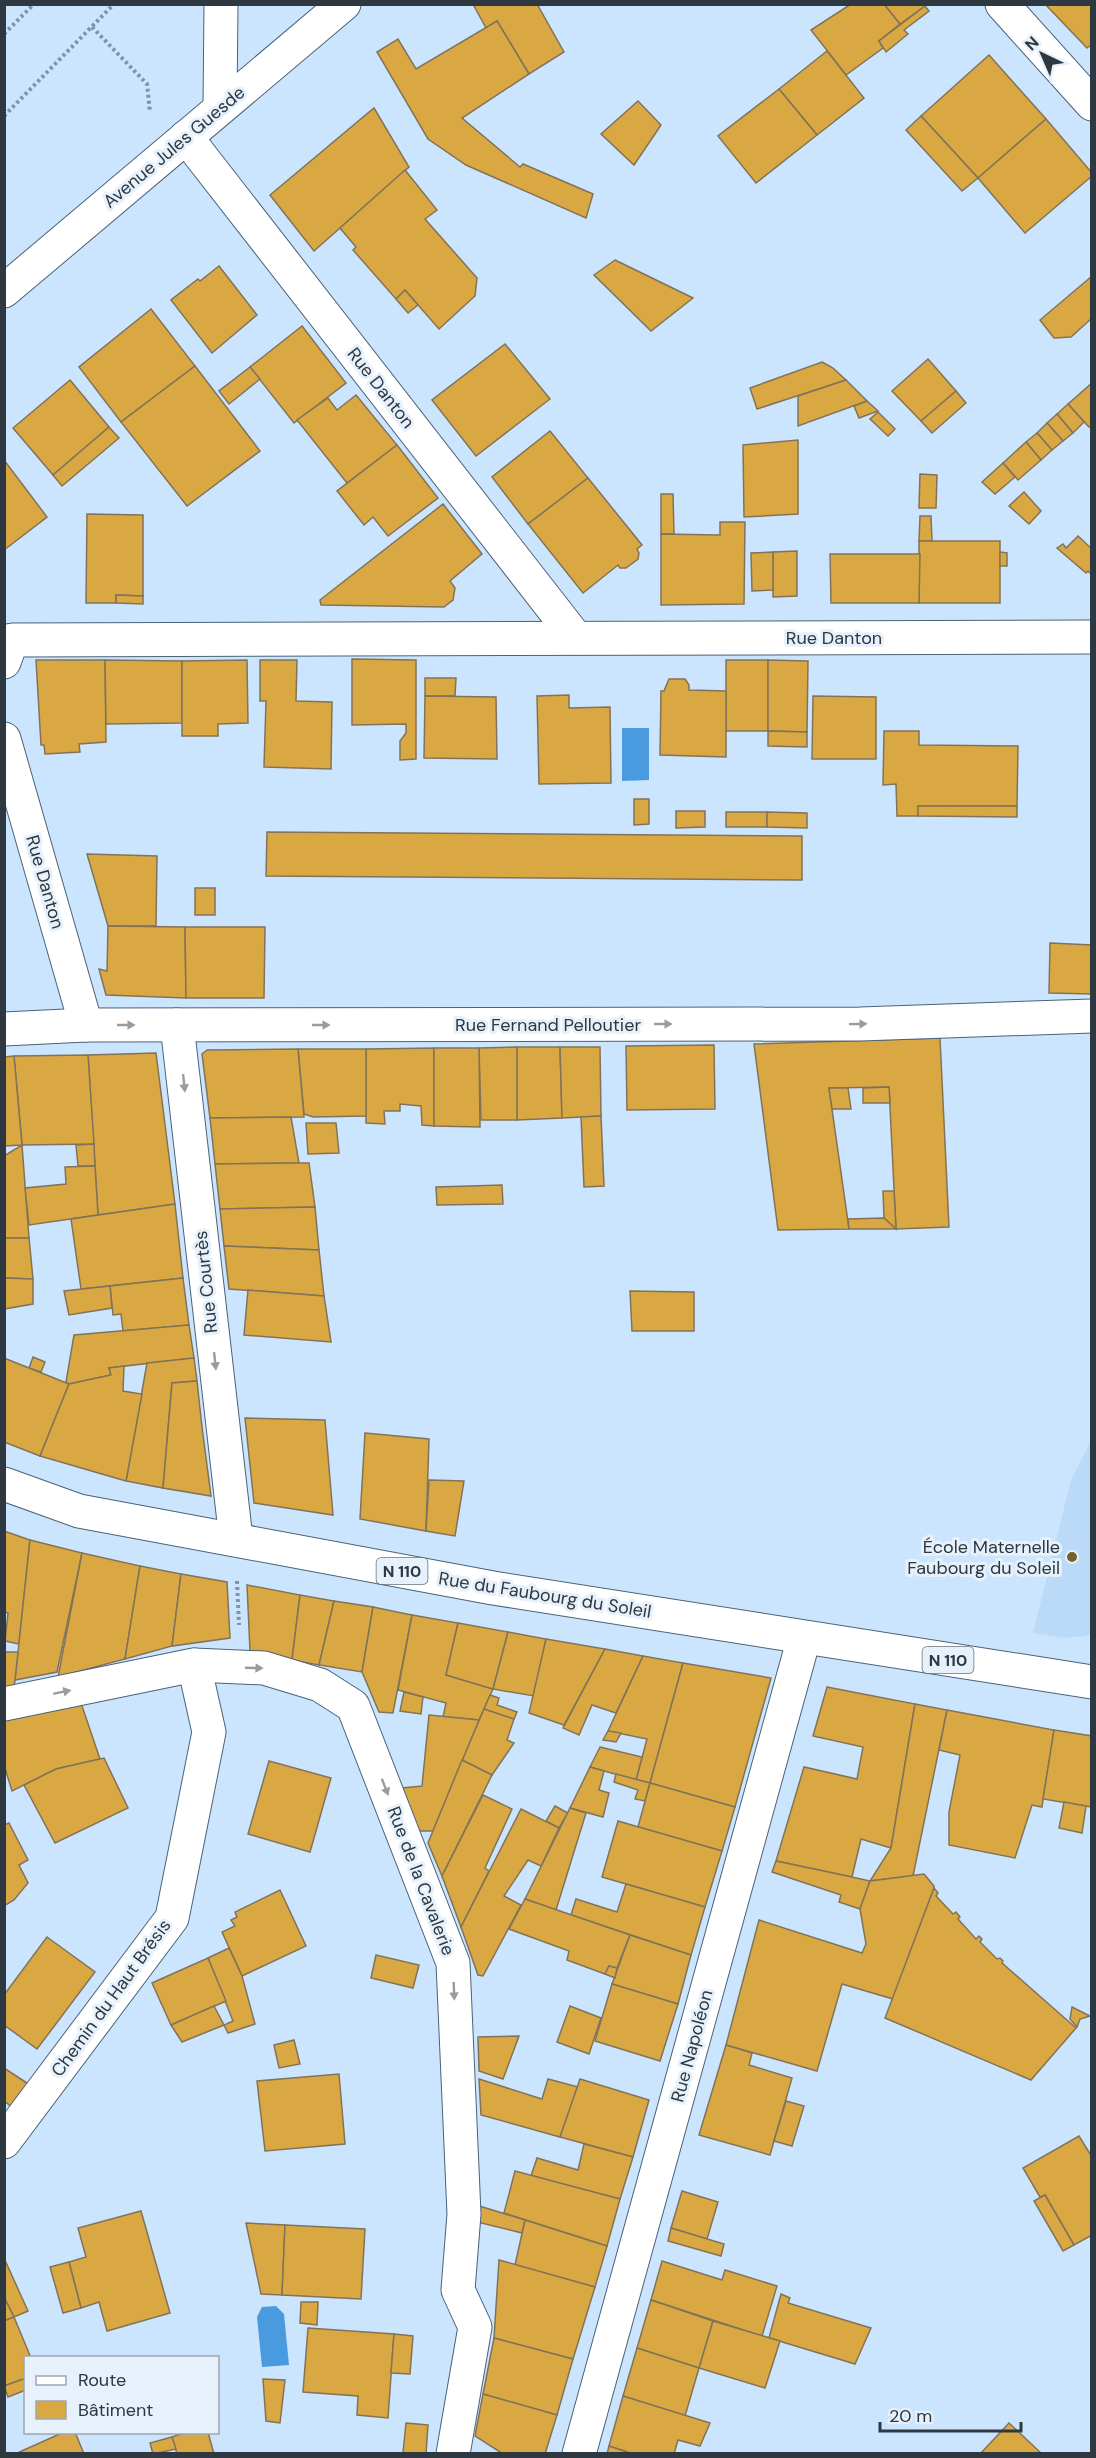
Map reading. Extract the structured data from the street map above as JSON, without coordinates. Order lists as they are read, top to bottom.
{
  "streets": {
    "street": [
      "Avenue Jules Guesde",
      "Rue Danton",
      "Rue Fernand Pelloutier",
      "Rue Courtès",
      "N 110",
      "Rue du Faubourg du Soleil",
      "Rue de la Cavalerie",
      "Chemin du Haut Brésis",
      "Rue Napoléon"
    ]
  },
  "crossings": [
    ["Avenue Jules Guesde", "Rue Danton"],
    ["Rue Danton", "Rue Fernand Pelloutier"],
    ["Rue Fernand Pelloutier", "Rue Courtès"],
    ["Rue Courtès", "Rue du Faubourg du Soleil"],
    ["Rue du Faubourg du Soleil", "Rue Napoléon"],
    ["Rue de la Cavalerie", "Chemin du Haut Brésis"]
  ],
  "one_way": ["Rue Fernand Pelloutier", "Rue Courtès"],
  "places": ["École Maternelle Faubourg du Soleil"],
  "legend": ["Route", "Bâtiment"],
  "scale_bar": "20 m",
  "north": "top left"
}
